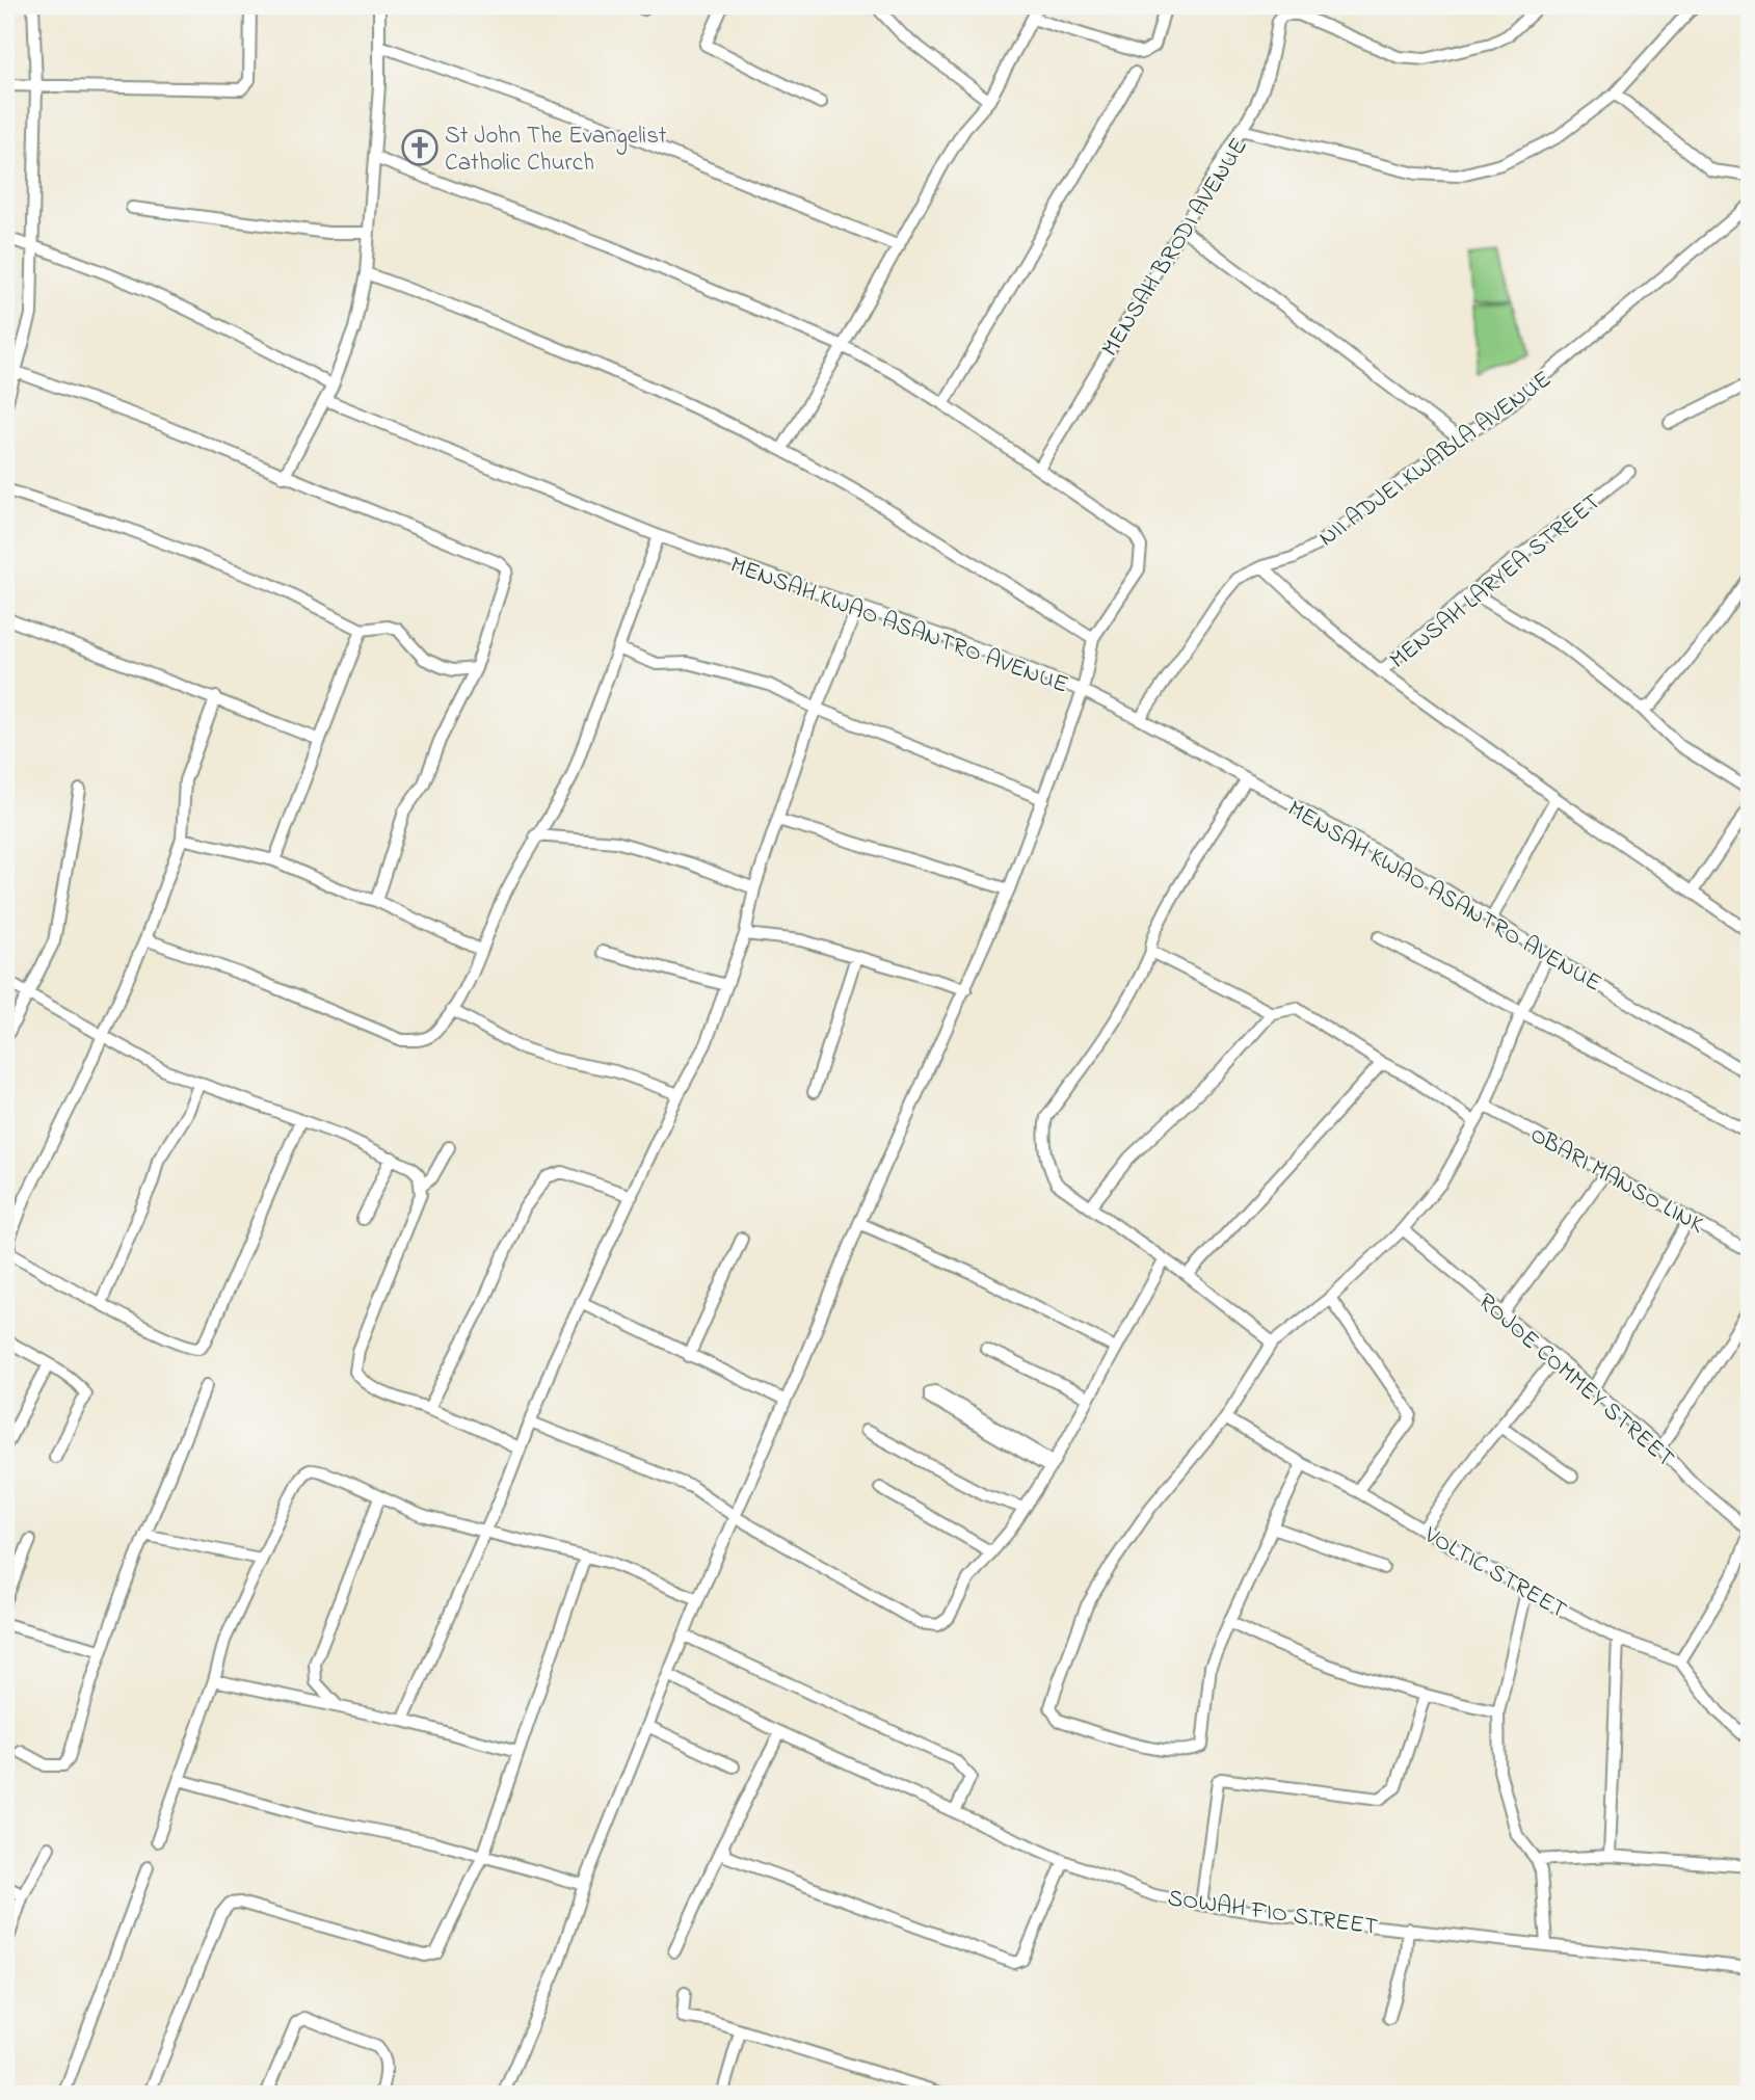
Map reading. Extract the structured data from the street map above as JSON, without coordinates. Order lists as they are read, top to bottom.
{
  "streets": {
    "street": [
      "MENSAH BRODI AVENUE",
      "NII ADJEI KWABLA AVENUE",
      "MENSAH LARYEA STREET",
      "MENSAH KWAO ASANTRO AVENUE",
      "OBARI MANSO LINK",
      "ROJOE COMMEY STREET",
      "VOLTIC STREET",
      "SOWAH FIO STREET"
    ]
  },
  "crossings": [
    ["NII ADJEI KWABLA AVENUE", "MENSAH LARYEA STREET"],
    ["NII ADJEI KWABLA AVENUE", "MENSAH KWAO ASANTRO AVENUE"]
  ],
  "places": {
    "church": ["St John The Evangelist Catholic Church"]
  }
}
